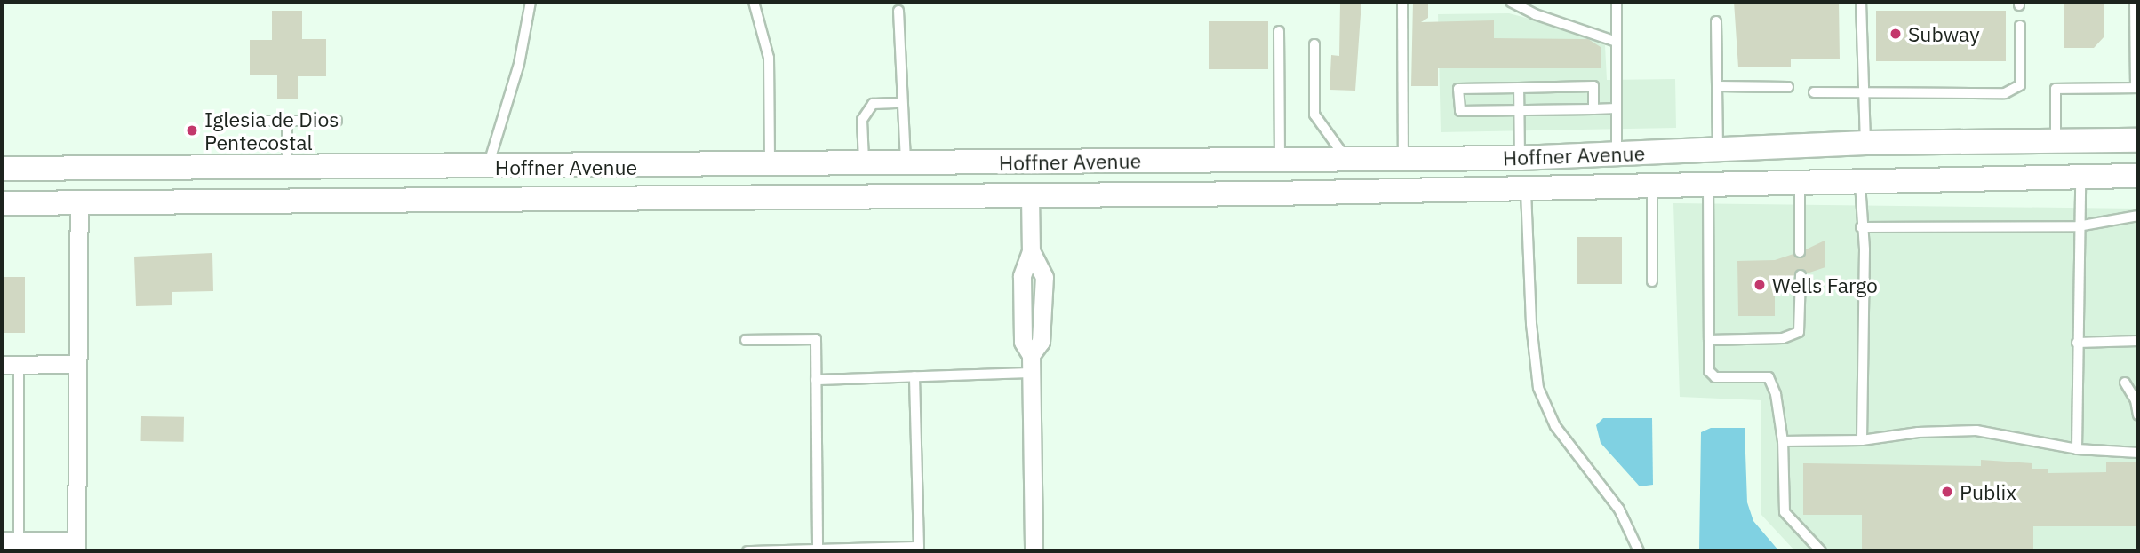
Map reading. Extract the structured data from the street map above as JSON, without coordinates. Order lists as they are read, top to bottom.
{
  "streets": {
    "main road": ["Hoffner Avenue"]
  },
  "places": [
    "Subway",
    "Iglesia de Dios Pentecostal",
    "Wells Fargo",
    "Publix"
  ]
}
